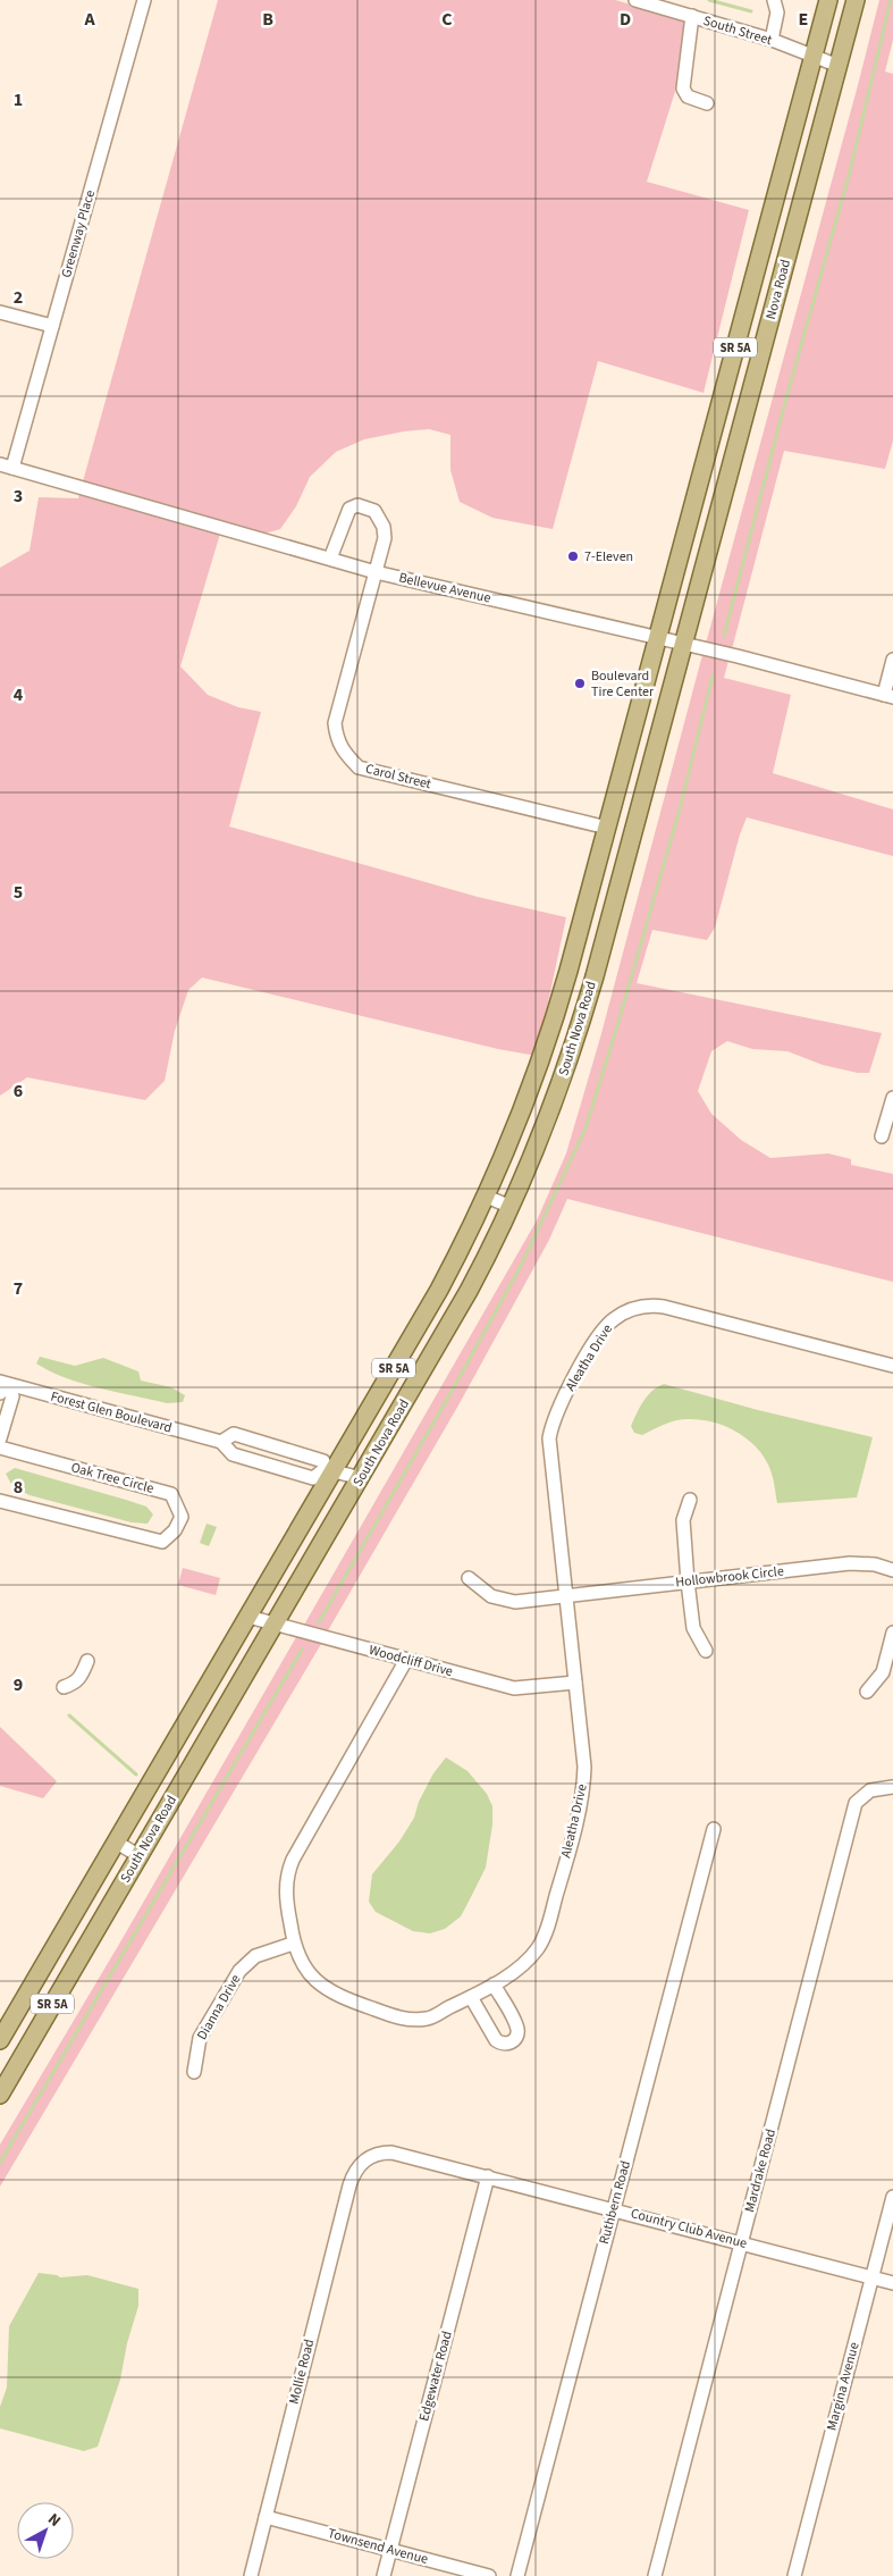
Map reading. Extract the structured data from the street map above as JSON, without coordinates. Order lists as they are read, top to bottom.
{
  "streets": {
    "main road": ["Nova Road", "SR 5A", "South Nova Road"],
    "street": [
      "South Street",
      "Greenway Place",
      "Bellevue Avenue",
      "Carol Street",
      "Aleatha Drive",
      "Forest Glen Boulevard",
      "Oak Tree Circle",
      "Hollowbrook Circle",
      "Woodcliff Drive",
      "Dianna Drive",
      "Mardrake Road",
      "Ruthbern Road",
      "Country Club Avenue",
      "Mollie Road",
      "Edgewater Road",
      "Margina Avenue",
      "Townsend Avenue"
    ]
  },
  "crossings": [
    ["South Street", "Nova Road"],
    ["Greenway Place", "Bellevue Avenue"],
    ["Nova Road", "Bellevue Avenue"],
    ["Nova Road", "South Nova Road"],
    ["Bellevue Avenue", "Carol Street"],
    ["Bellevue Avenue", "South Nova Road"],
    ["Carol Street", "South Nova Road"],
    ["South Nova Road", "Forest Glen Boulevard"],
    ["South Nova Road", "Woodcliff Drive"],
    ["Aleatha Drive", "Hollowbrook Circle"],
    ["Aleatha Drive", "Woodcliff Drive"],
    ["Aleatha Drive", "Dianna Drive"],
    ["Mardrake Road", "Country Club Avenue"],
    ["Ruthbern Road", "Country Club Avenue"],
    ["Country Club Avenue", "Mollie Road"],
    ["Country Club Avenue", "Edgewater Road"],
    ["Country Club Avenue", "Margina Avenue"],
    ["Mollie Road", "Townsend Avenue"],
    ["Edgewater Road", "Townsend Avenue"]
  ],
  "places": ["7-Eleven", "Boulevard Tire Center"],
  "north": "top right",
  "grid": {
    "columns": [
      "A",
      "B",
      "C",
      "D",
      "E"
    ],
    "rows": [
      "1",
      "2",
      "3",
      "4",
      "5",
      "6",
      "7",
      "8",
      "9"
    ]
  }
}
